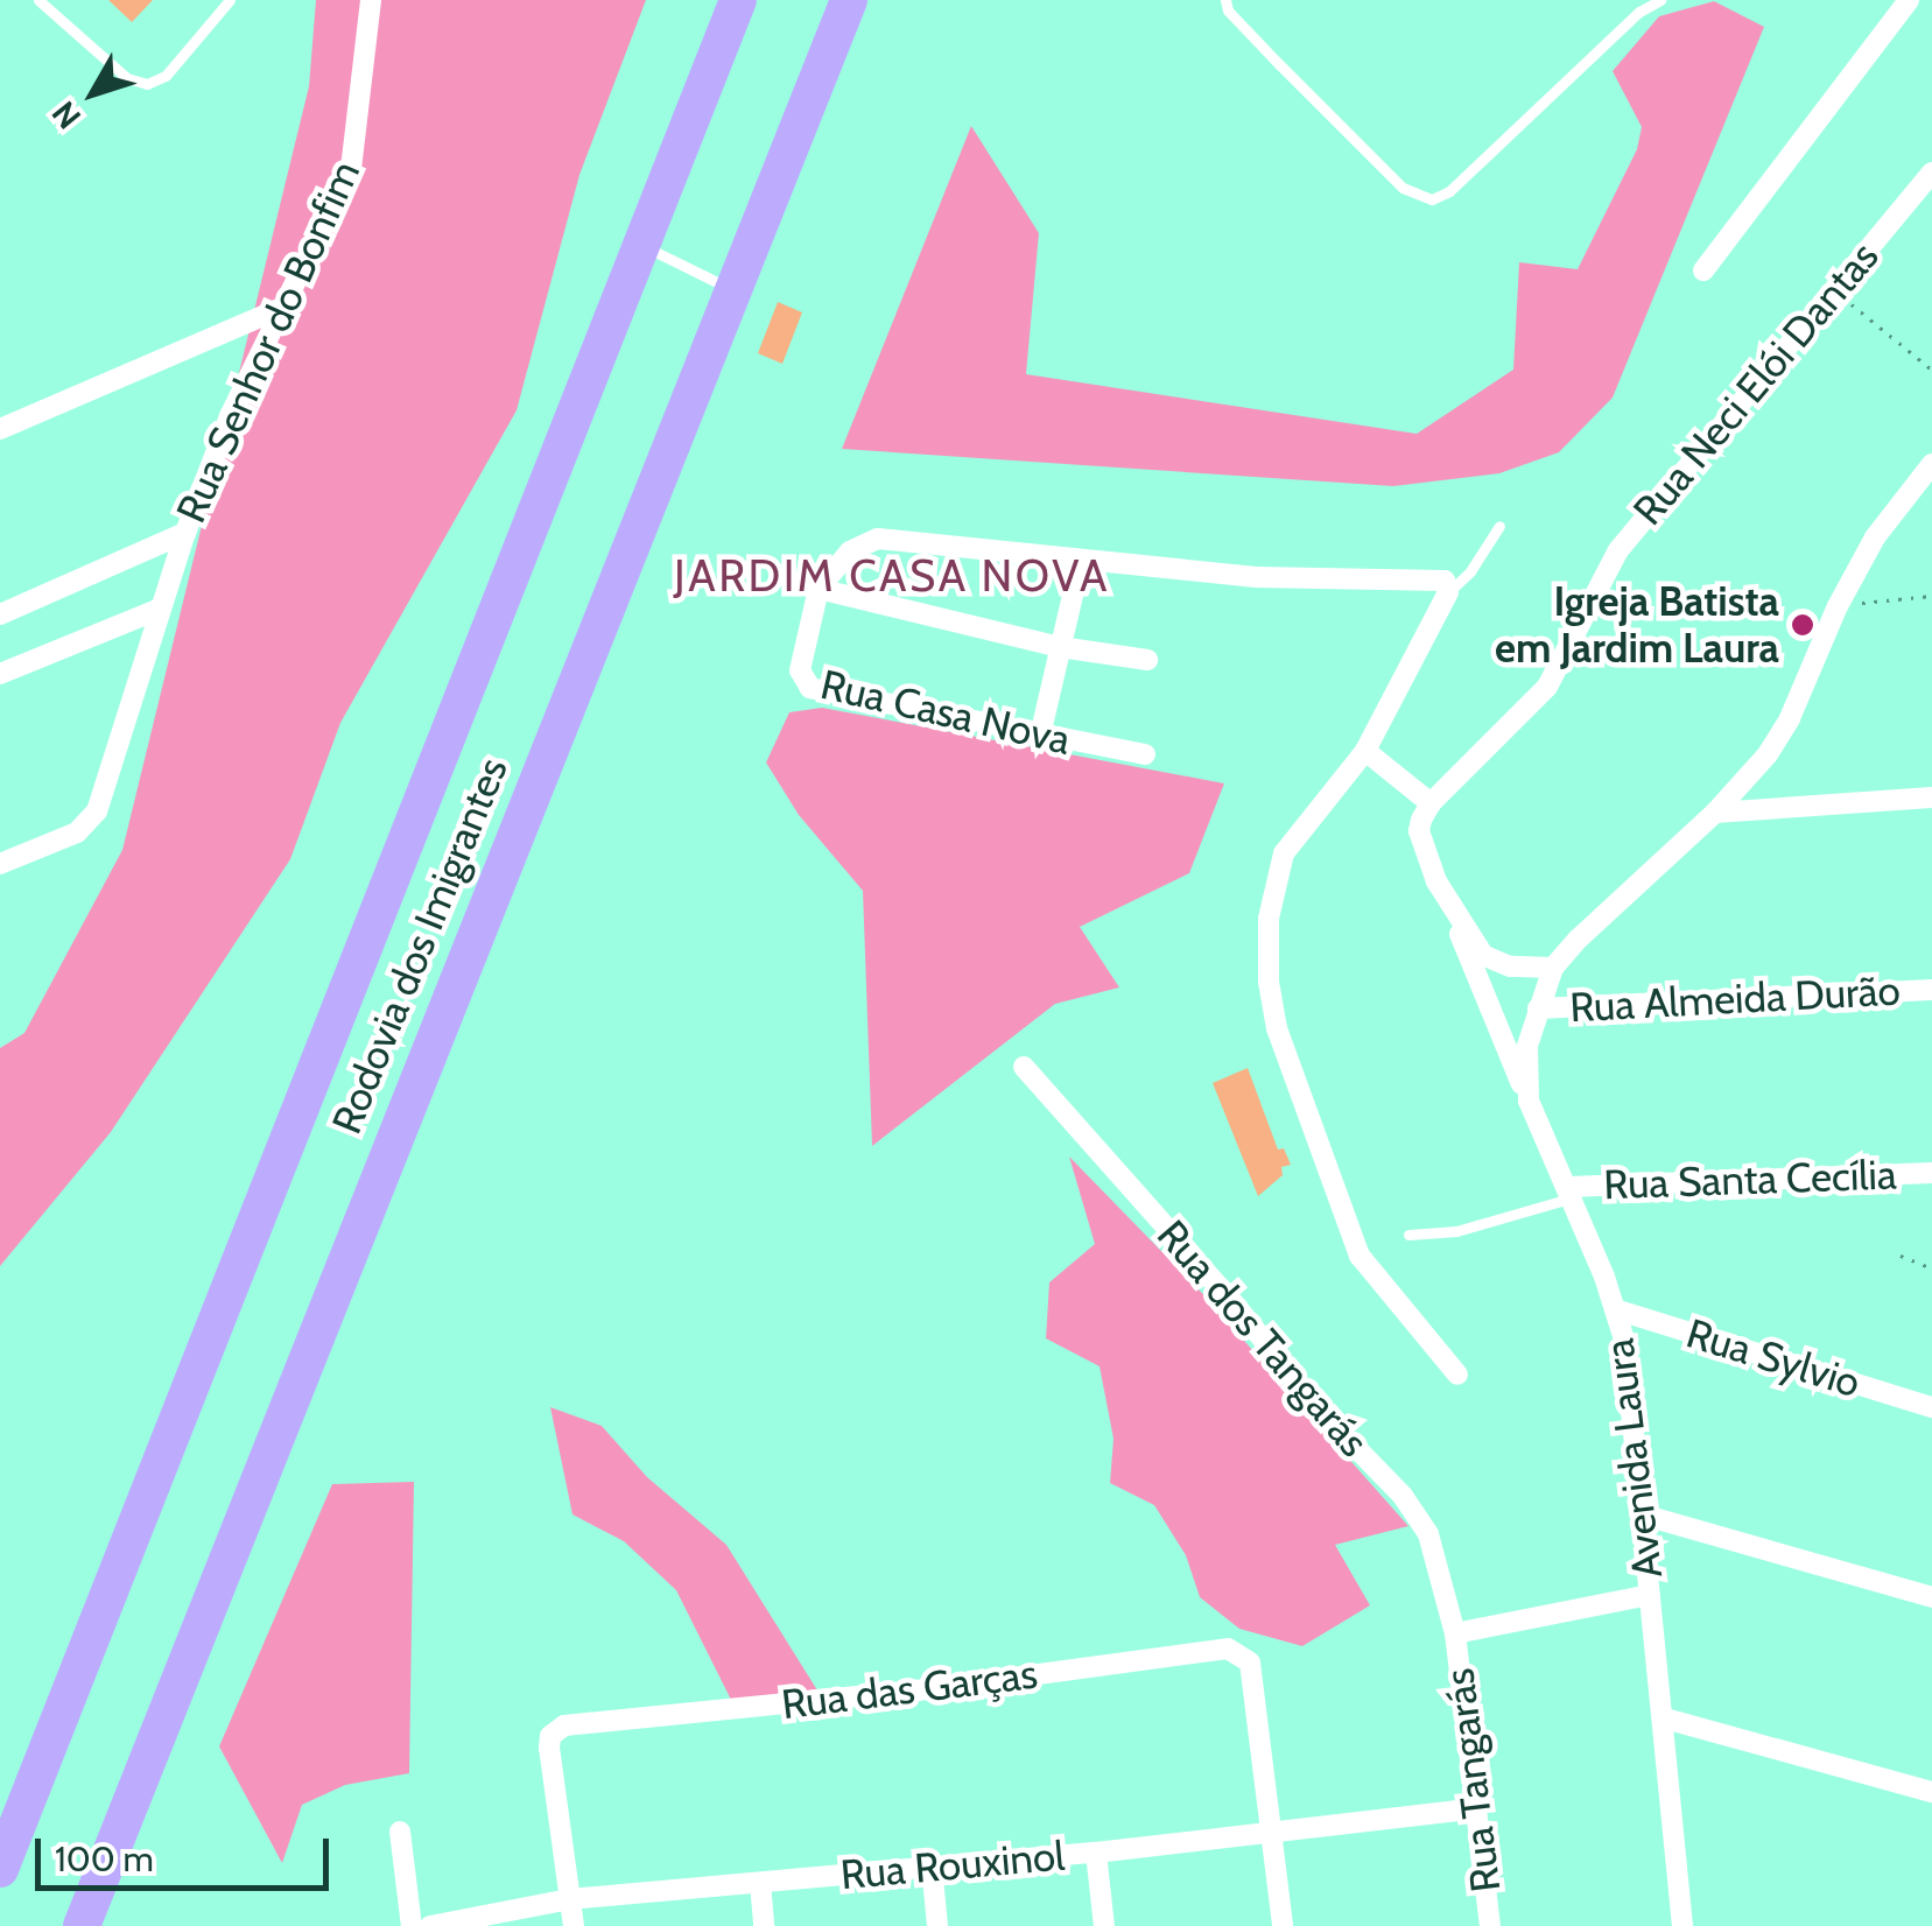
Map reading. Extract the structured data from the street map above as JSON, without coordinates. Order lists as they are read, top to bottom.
{
  "streets": {
    "highway": ["Rodovia dos Imigrantes"],
    "street": [
      "Rua Senhor do Bonfim",
      "Rua Neci Elói Dantas",
      "Rua Casa Nova",
      "Rua Almeida Durão",
      "Rua Santa Cecília",
      "Rua dos Tangarás",
      "Rua Sylvio",
      "Avenida Laura",
      "Rua das Garças",
      "Rua Tangarás",
      "Rua Rouxinol"
    ]
  },
  "crossings": [
    ["Rua Almeida Durão", "Avenida Laura"],
    ["Rua Santa Cecília", "Avenida Laura"],
    ["Rua dos Tangarás", "Rua Tangarás"],
    ["Rua Sylvio", "Avenida Laura"],
    ["Rua das Garças", "Rua Rouxinol"],
    ["Rua Tangarás", "Rua Rouxinol"]
  ],
  "districts": ["JARDIM CASA NOVA"],
  "places": ["Igreja Batista em Jardim Laura"],
  "scale_bar": "100 m",
  "north": "bottom left"
}
